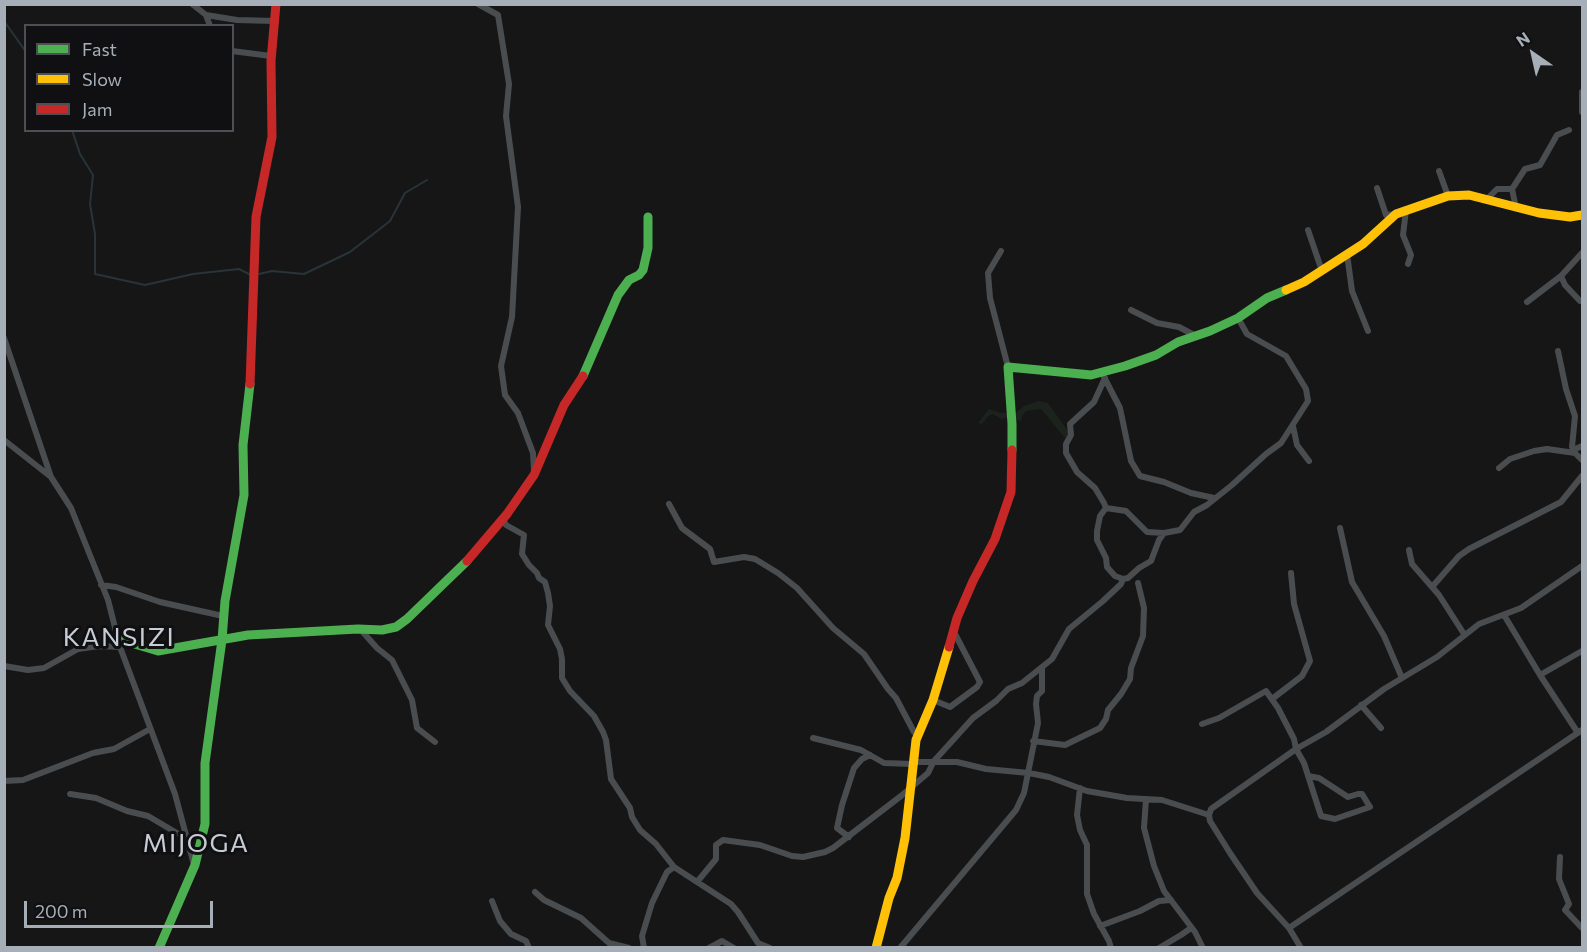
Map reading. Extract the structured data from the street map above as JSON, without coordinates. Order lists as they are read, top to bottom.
{
  "districts": ["KANSIZI", "MIJOGA"],
  "legend": ["Fast", "Slow", "Jam"],
  "scale_bar": "200 m",
  "north": "top left"
}
